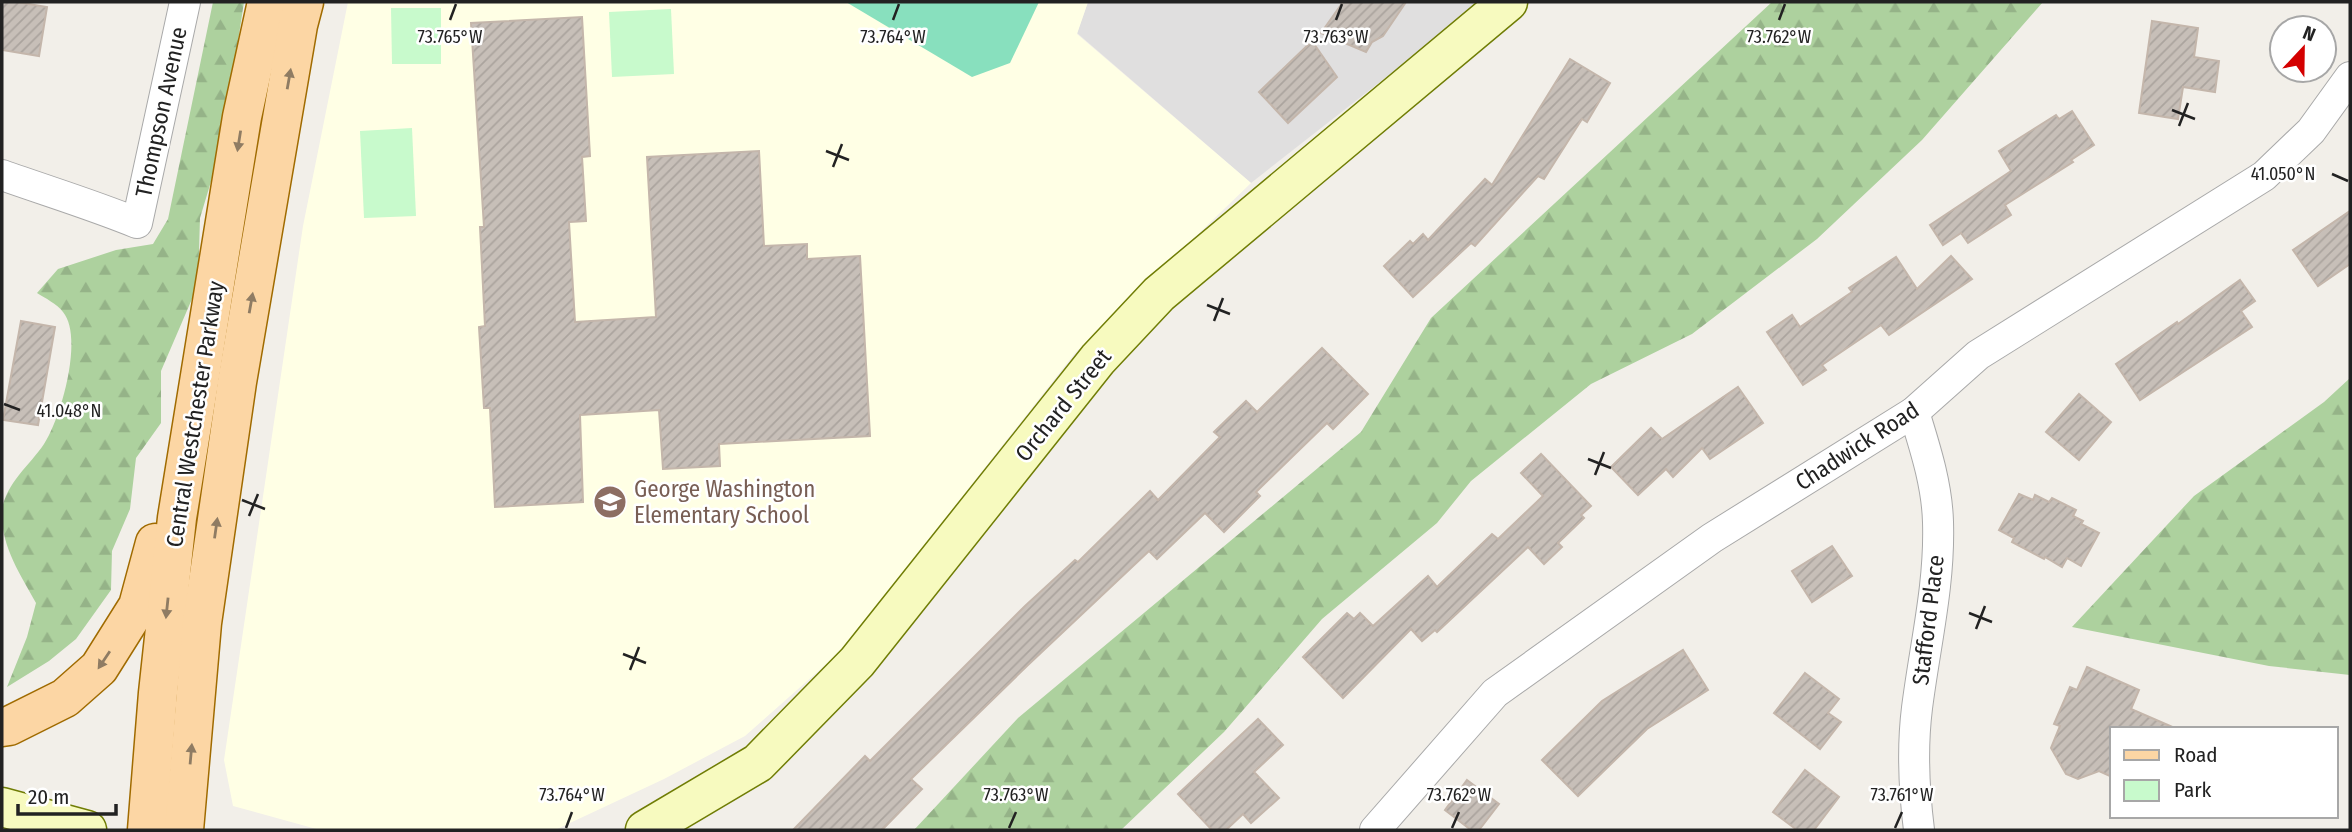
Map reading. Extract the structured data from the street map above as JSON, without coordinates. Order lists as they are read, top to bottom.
{
  "streets": {
    "main road": ["Central Westchester Parkway"],
    "street": [
      "Thompson Avenue",
      "Orchard Street",
      "Chadwick Road",
      "Stafford Place"
    ]
  },
  "crossings": [
    ["Chadwick Road", "Stafford Place"]
  ],
  "places": {
    "school or university": ["George Washington Elementary School"]
  },
  "legend": ["Road", "Park"],
  "scale_bar": "20 m",
  "north": "top",
  "coordinates": [
    "73.765°W",
    "73.764°W",
    "73.763°W",
    "73.762°W",
    "41.050°N",
    "41.048°N",
    "73.761°W"
  ]
}
